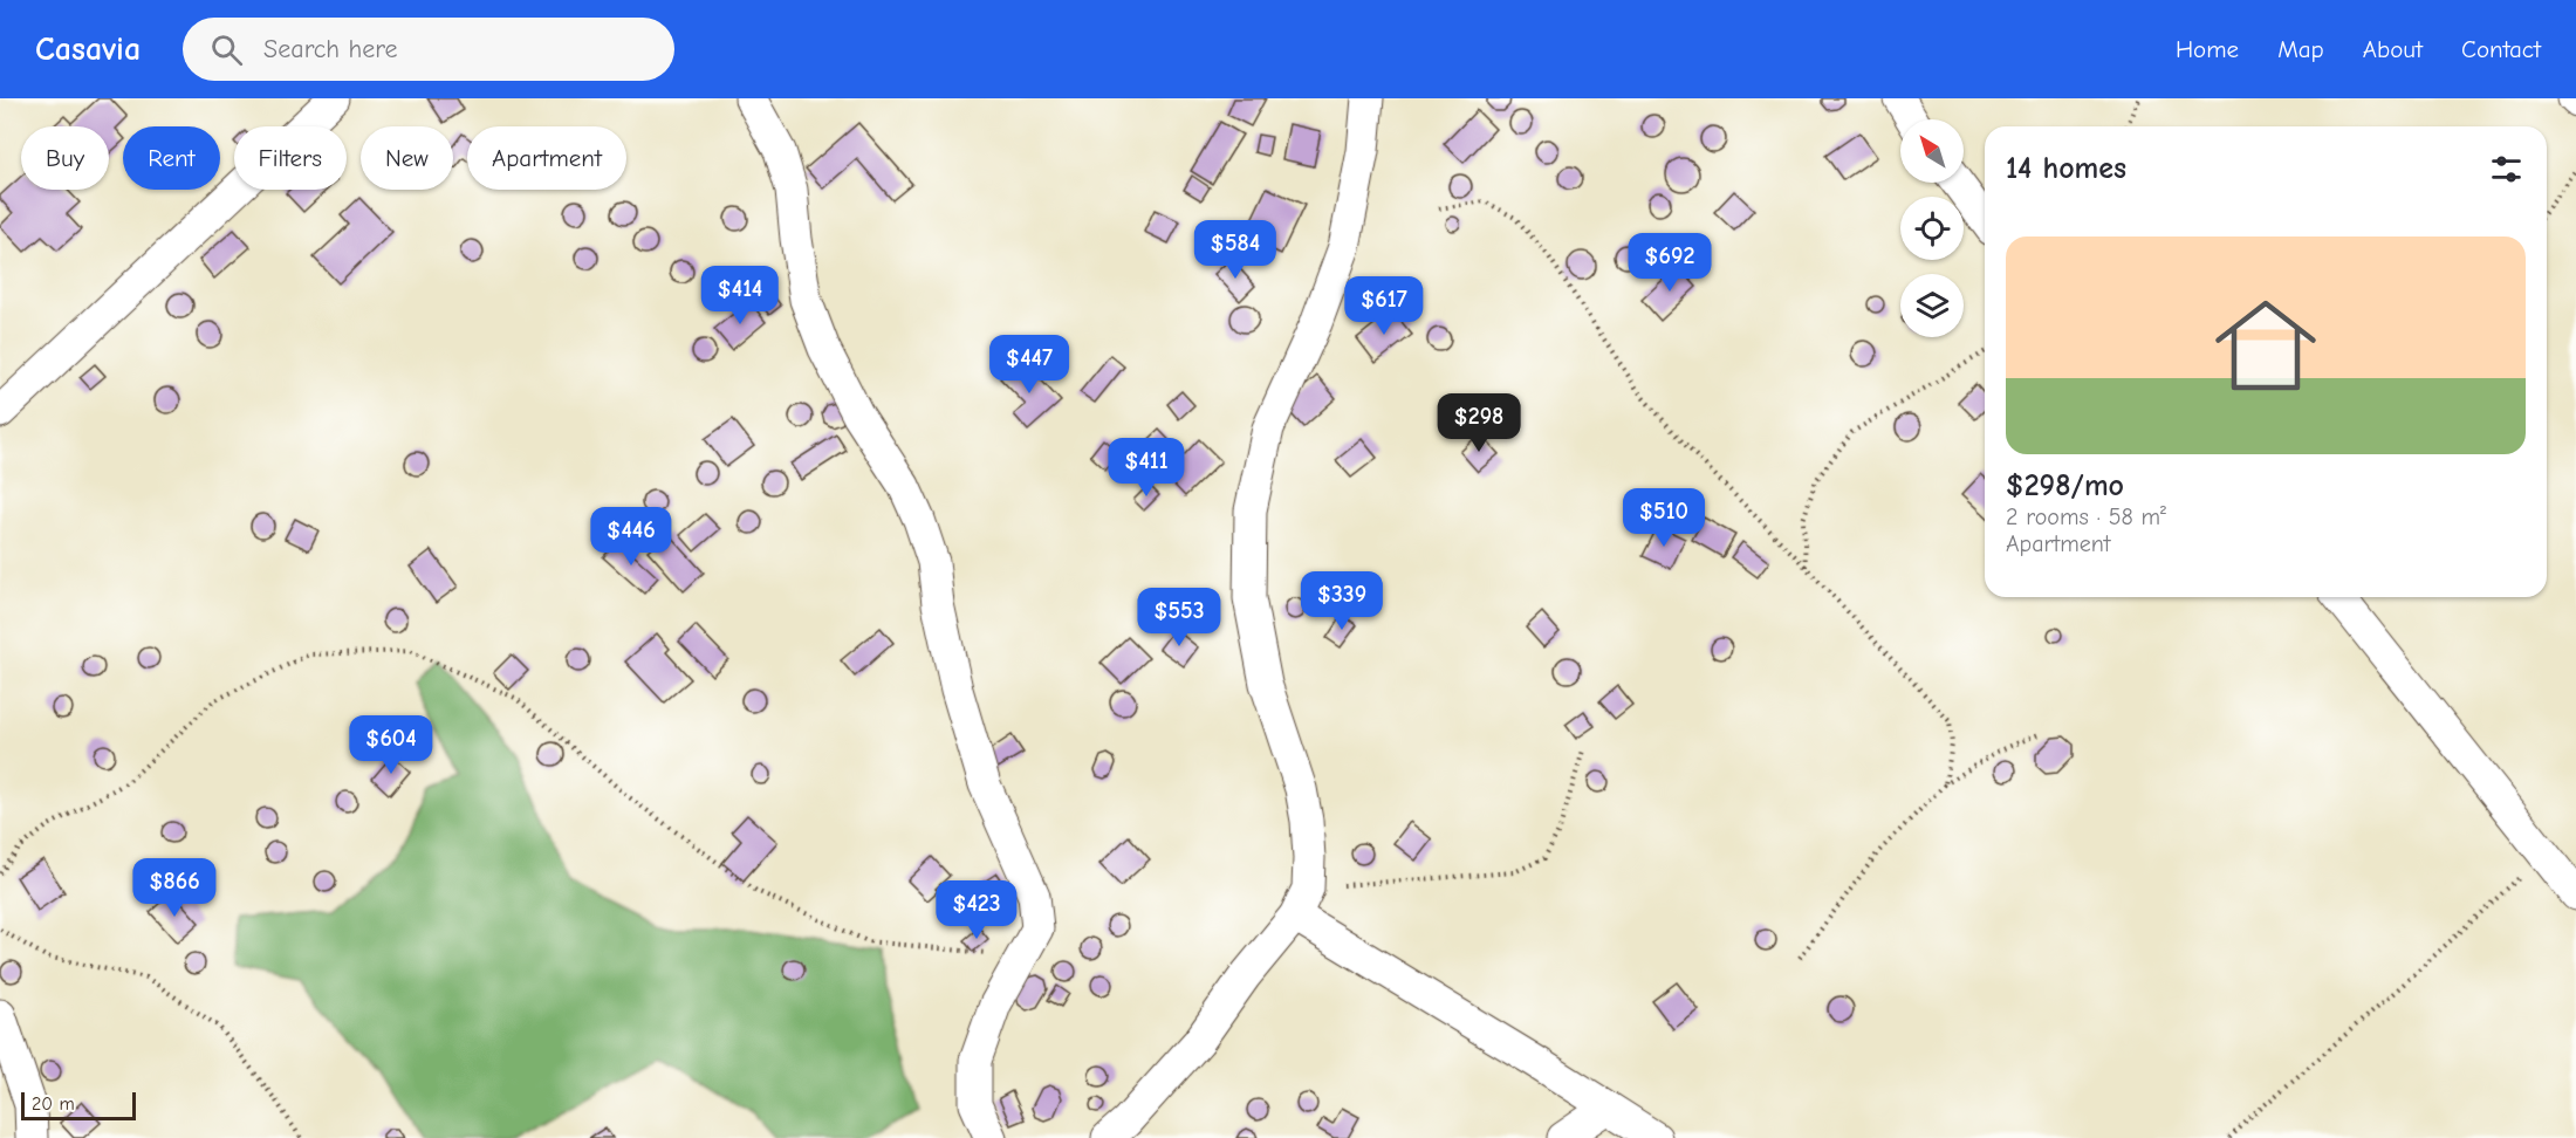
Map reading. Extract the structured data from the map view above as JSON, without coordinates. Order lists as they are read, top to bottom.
{
  "scale_bar": "20 m",
  "north": "top left",
  "page": {
    "header": "Casavia",
    "search": "Search here",
    "nav": [
      "Home",
      "Map",
      "About",
      "Contact"
    ],
    "chip": [
      "Buy",
      "Rent",
      "Filters",
      "New",
      "Apartment"
    ],
    "heading": "14 homes",
    "list": [
      {
        "name": "$298/mo",
        "note": "2 rooms · 58 m² · Apartment"
      }
    ],
    "price": [
      "$584",
      "$692",
      "$414",
      "$617",
      "$447",
      "$298",
      "$411",
      "$510",
      "$446",
      "$339",
      "$553",
      "$604",
      "$866",
      "$423"
    ],
    "scale": "20 m"
  }
}
